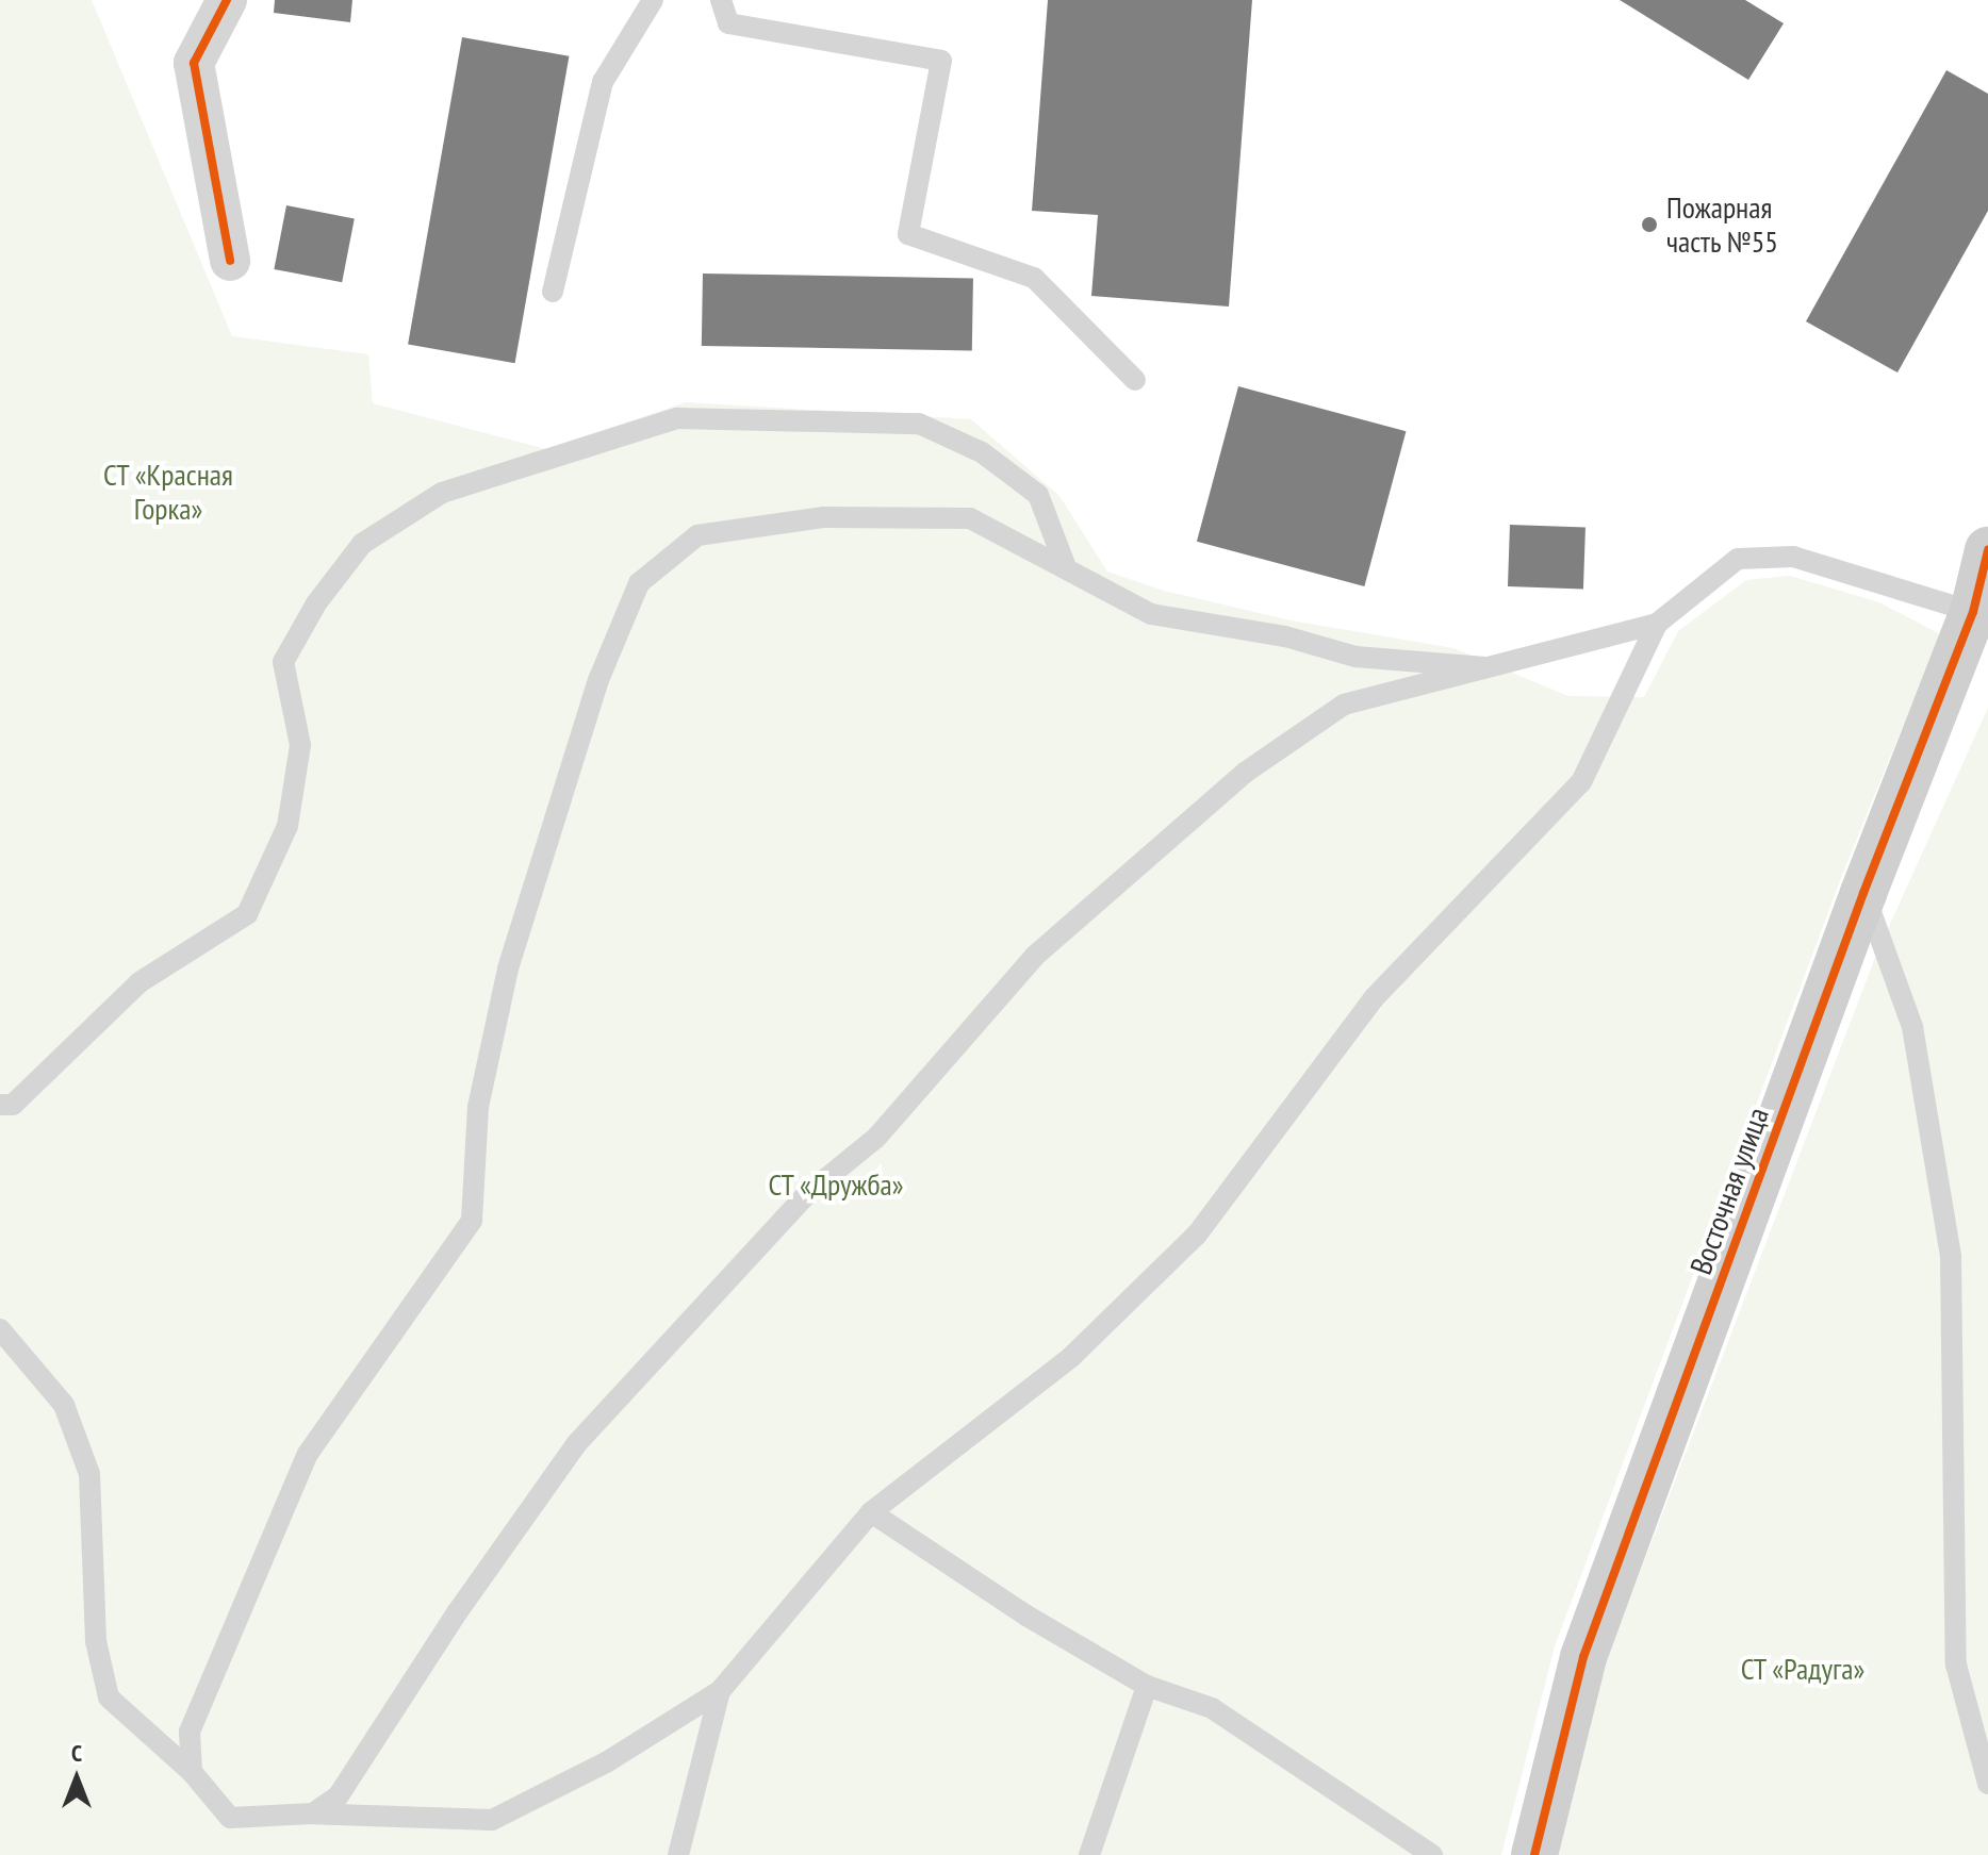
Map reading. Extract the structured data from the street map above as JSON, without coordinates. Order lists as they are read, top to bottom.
{
  "streets": {
    "street": ["Восточная улица"]
  },
  "parks": ["СТ «Красная Горка»", "СТ «Дружба»", "СТ «Радуга»"],
  "places": ["Пожарная часть №55"],
  "north": "top"
}
